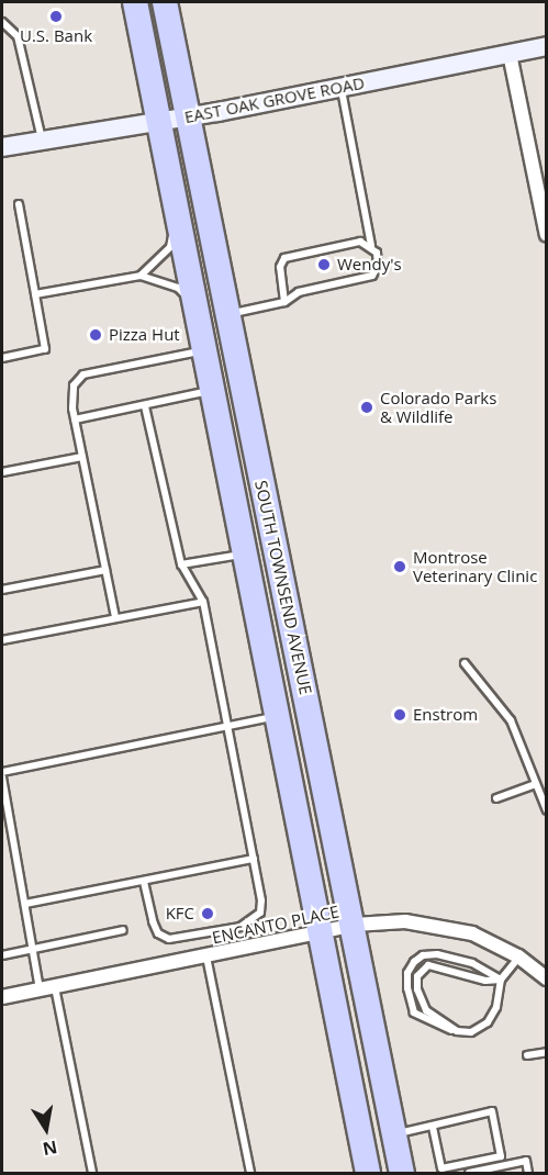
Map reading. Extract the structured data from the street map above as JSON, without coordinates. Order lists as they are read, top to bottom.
{
  "streets": {
    "highway": ["SOUTH TOWNSEND AVENUE"],
    "street": ["EAST OAK GROVE ROAD", "ENCANTO PLACE"]
  },
  "crossings": [
    ["EAST OAK GROVE ROAD", "SOUTH TOWNSEND AVENUE"],
    ["SOUTH TOWNSEND AVENUE", "ENCANTO PLACE"]
  ],
  "places": [
    "U.S. Bank",
    "Wendy's",
    "Pizza Hut",
    "Colorado Parks & Wildlife",
    "Montrose Veterinary Clinic",
    "Enstrom",
    "KFC"
  ],
  "north": "bottom"
}
